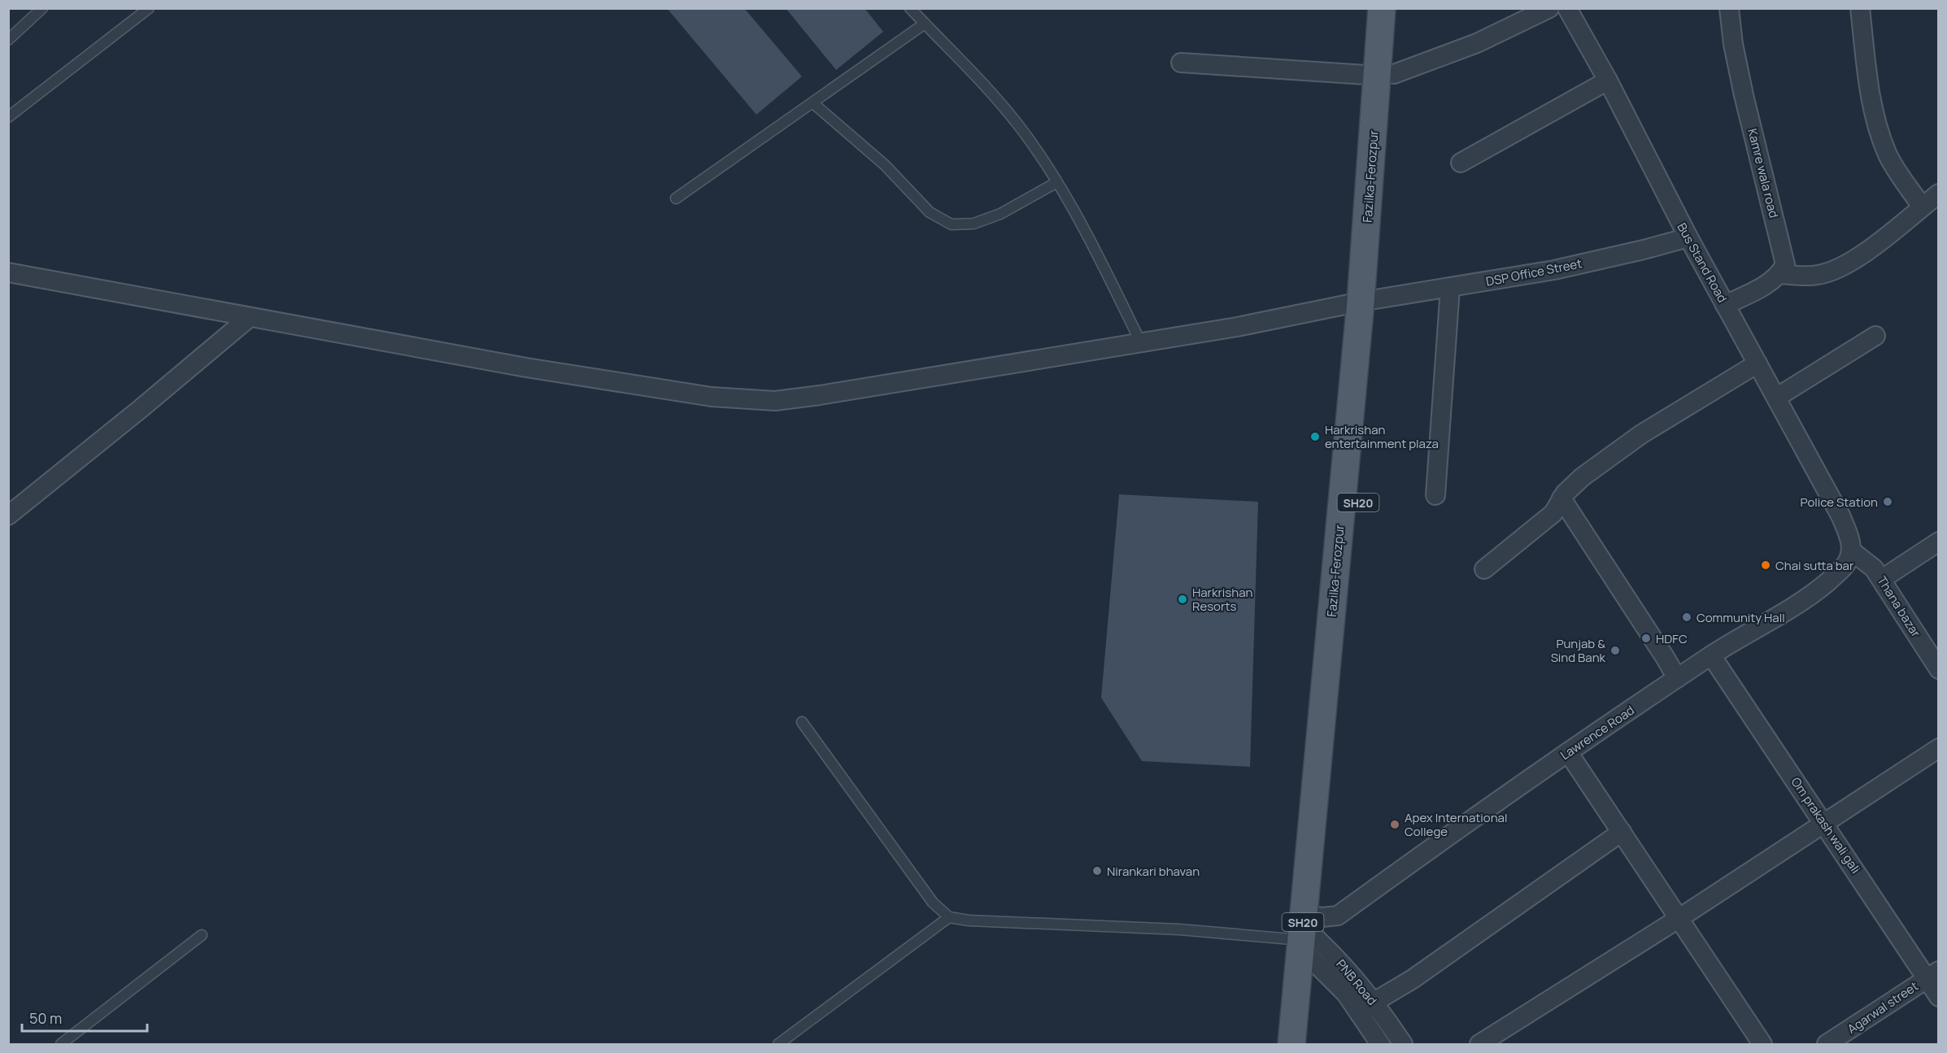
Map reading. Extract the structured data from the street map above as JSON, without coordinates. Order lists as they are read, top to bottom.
{
  "streets": {
    "main road": ["Fazilka-Ferozpur", "SH20"],
    "street": [
      "Kamre wala road",
      "Bus Stand Road",
      "DSP Office Street",
      "Thana bazar",
      "Lawrence Road",
      "Om prakash wali gali",
      "PNB Road",
      "Agarwal street"
    ]
  },
  "crossings": [
    ["Fazilka-Ferozpur", "DSP Office Street"],
    ["Fazilka-Ferozpur", "Lawrence Road"],
    ["Fazilka-Ferozpur", "PNB Road"],
    ["Bus Stand Road", "DSP Office Street"],
    ["Bus Stand Road", "Thana bazar"],
    ["Bus Stand Road", "Lawrence Road"],
    ["Thana bazar", "Lawrence Road"],
    ["Lawrence Road", "Om prakash wali gali"],
    ["Lawrence Road", "PNB Road"],
    ["Om prakash wali gali", "Agarwal street"]
  ],
  "places": [
    "Harkrishan entertainment plaza",
    "Police Station",
    "Chai sutta bar",
    "Harkrishan Resorts",
    "Community Hall",
    "HDFC",
    "Punjab & Sind Bank",
    "Apex International College",
    "Nirankari bhavan"
  ],
  "scale_bar": "50 m"
}
